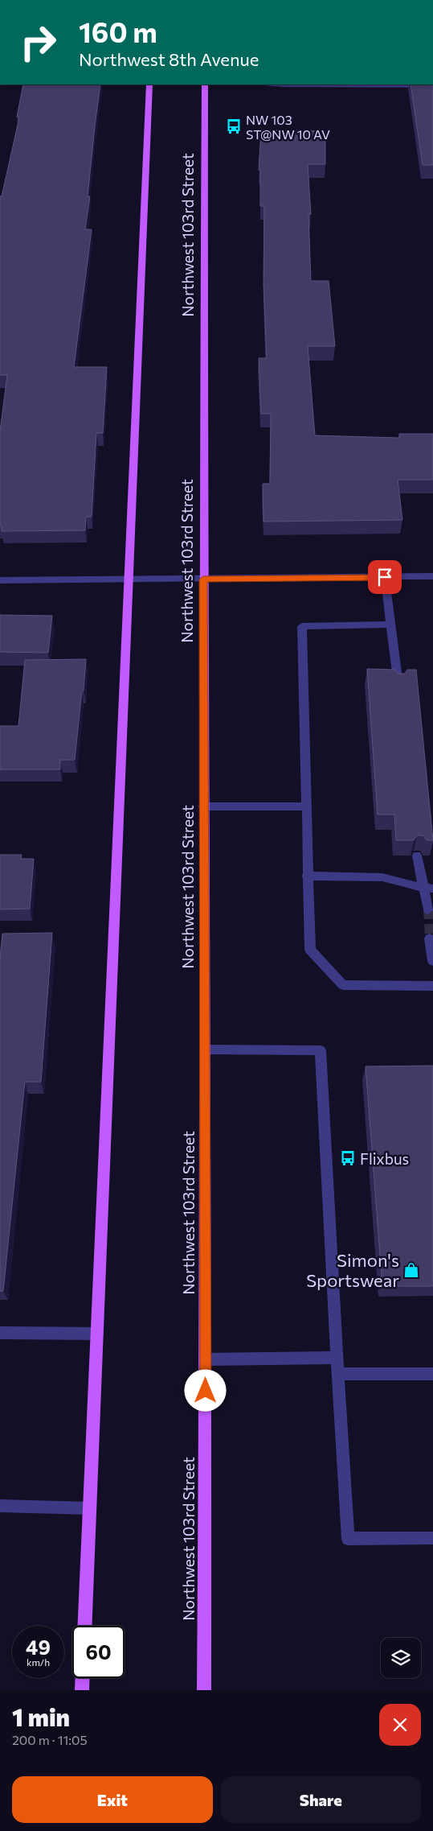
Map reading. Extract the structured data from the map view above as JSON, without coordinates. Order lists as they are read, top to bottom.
{
  "streets": {
    "main road": ["Northwest 103rd Street"]
  },
  "places": {
    "bus stop": ["NW 103 ST@NW 10 AV", "Flixbus"],
    "shop": ["Simon's Sportswear"]
  },
  "page": {
    "turn": ["160 m", "Northwest 8th Avenue"],
    "speed": "49 km/h",
    "limit": "60",
    "heading": ["1 min", "200 m · 11:05"],
    "buttons": ["Exit", "Share"]
  }
}
